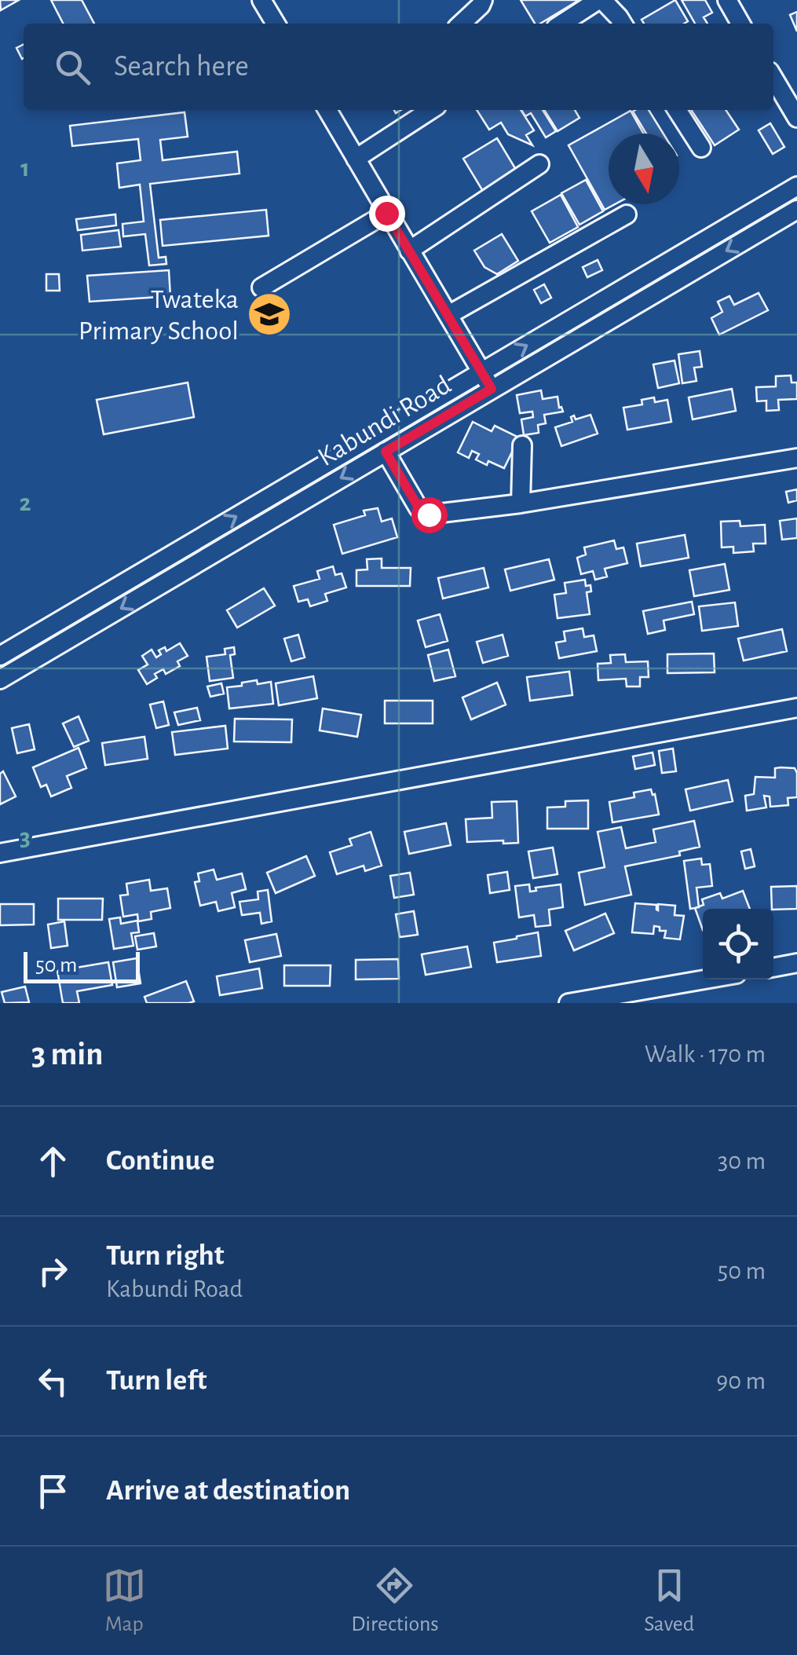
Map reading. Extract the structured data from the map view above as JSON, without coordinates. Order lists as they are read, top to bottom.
{
  "streets": {
    "street": ["Kabundi Road"]
  },
  "places": {
    "school or university": ["Twateka Primary School"]
  },
  "scale_bar": "50 m",
  "north": "bottom",
  "page": {
    "search": "Search here",
    "scale": "50 m",
    "heading": ["3 min", "Walk · 170 m"],
    "list": [
      ["Continue", "30 m"],
      ["Turn right", "Kabundi Road", "50 m"],
      ["Turn left", "90 m"],
      "Arrive at destination"
    ],
    "nav": ["Map", "Directions", "Saved"]
  },
  "grid": {
    "rows": ["1", "2", "3"]
  }
}
